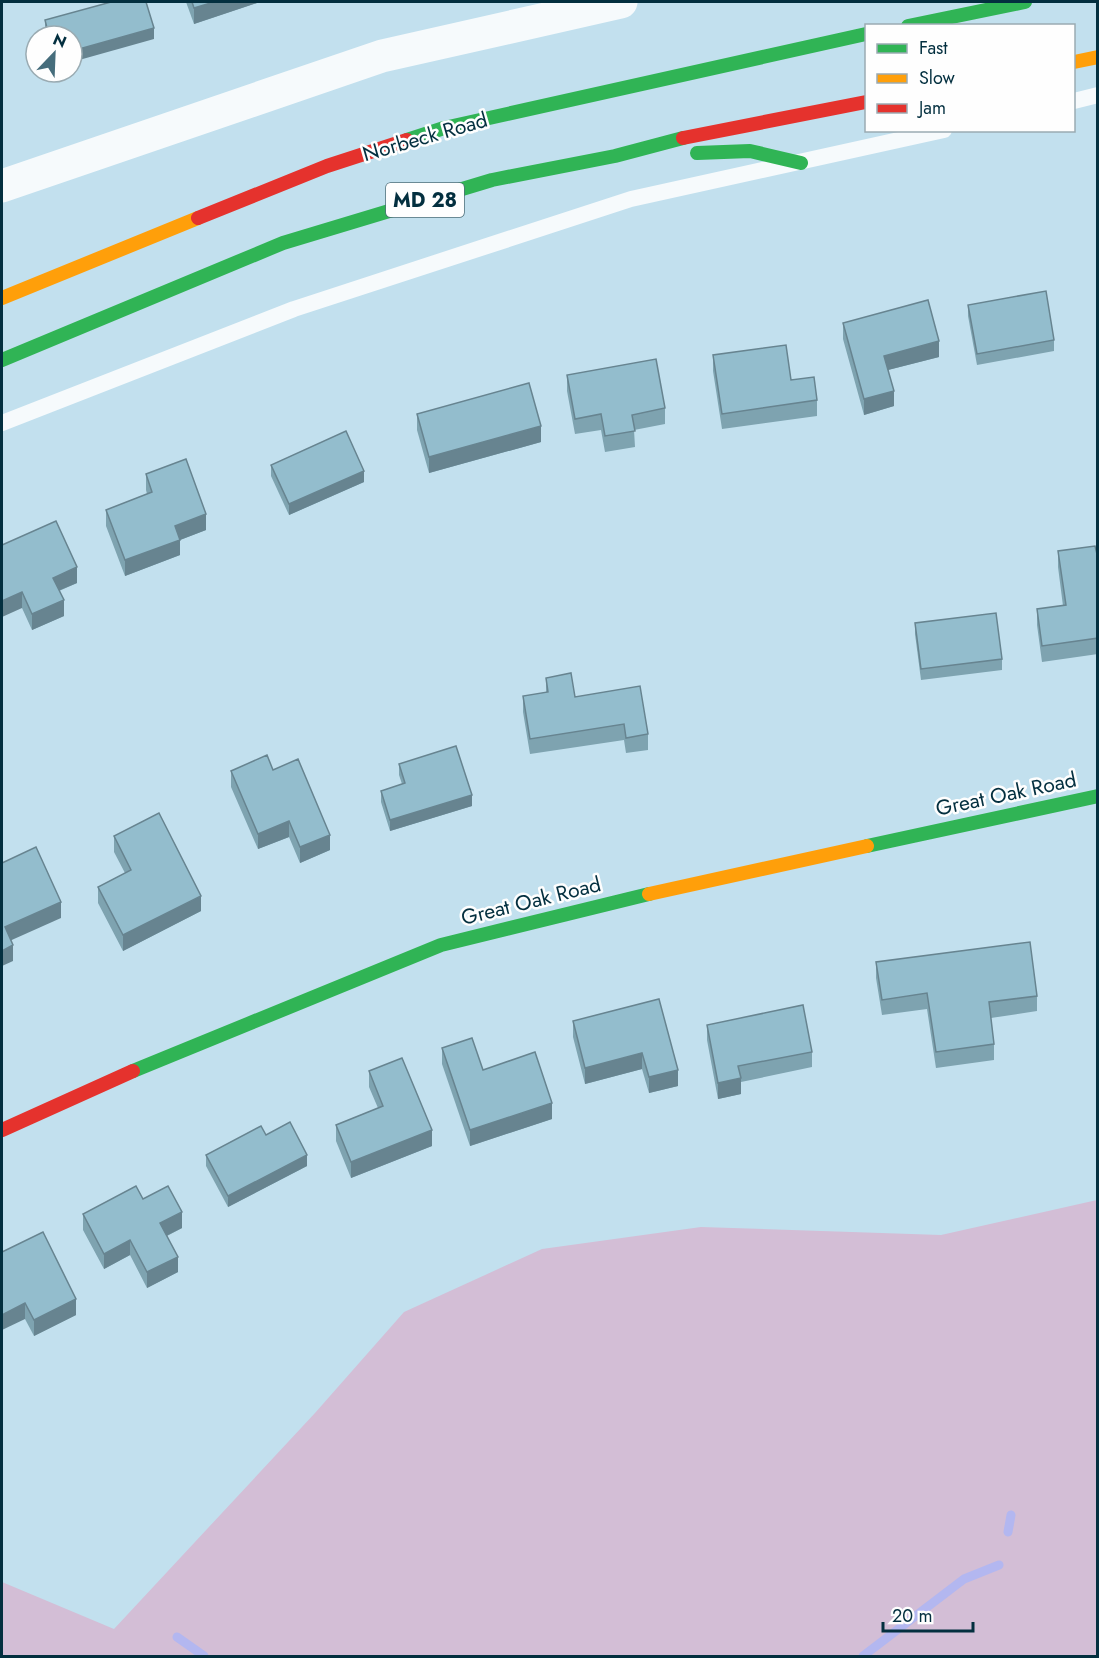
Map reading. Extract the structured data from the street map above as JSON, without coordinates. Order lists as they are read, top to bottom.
{
  "streets": {
    "main road": ["Norbeck Road", "MD 28", "Great Oak Road"]
  },
  "legend": ["Fast", "Slow", "Jam"],
  "scale_bar": "20 m",
  "north": "top right"
}
